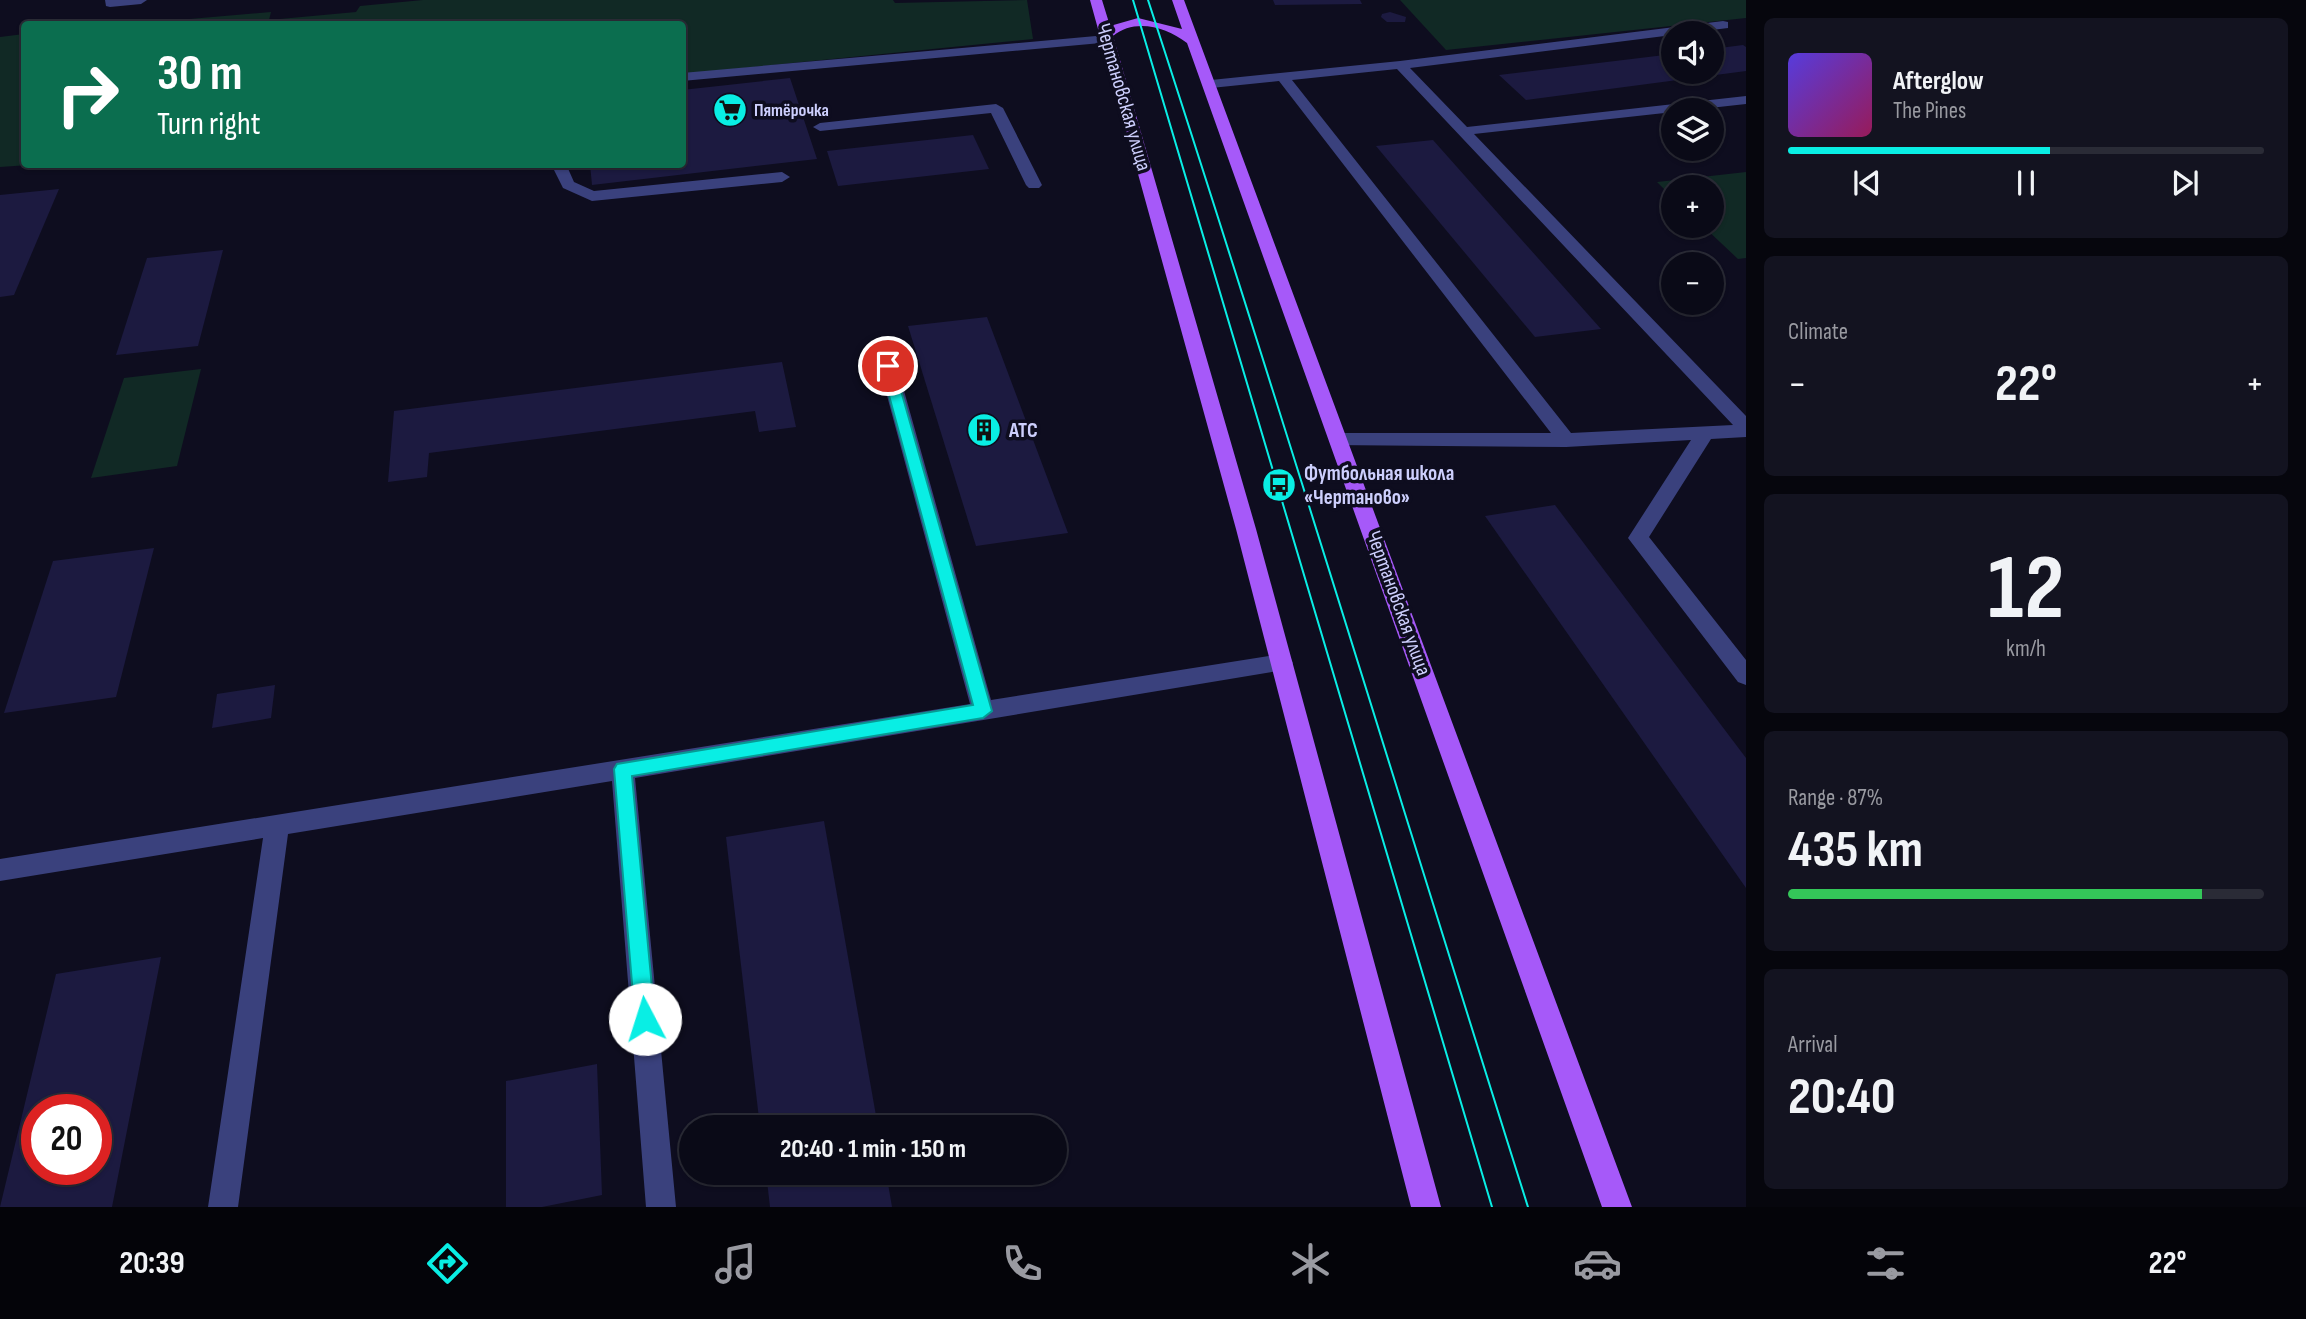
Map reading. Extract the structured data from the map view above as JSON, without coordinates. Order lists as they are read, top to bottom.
{
  "streets": {
    "main road": ["Чертановская улица"]
  },
  "places": {
    "supermarket": ["Пятёрочка"],
    "building": ["АТС"],
    "bus stop": ["Футбольная школа «Чертаново»"]
  },
  "page": {
    "map_buttons": ["+", "−"],
    "turn": ["30 m", "Turn right"],
    "song": ["Afterglow", "The Pines"],
    "tile": [
      "Climate",
      ["12", "km/h"],
      ["Range · 87%", "435 km"],
      ["Arrival", "20:40"]
    ],
    "heat": ["−", "22°", "+"],
    "limit": "20",
    "trip": "20:40 · 1 min · 150 m",
    "tabs": ["20:39", "22°"]
  }
}
